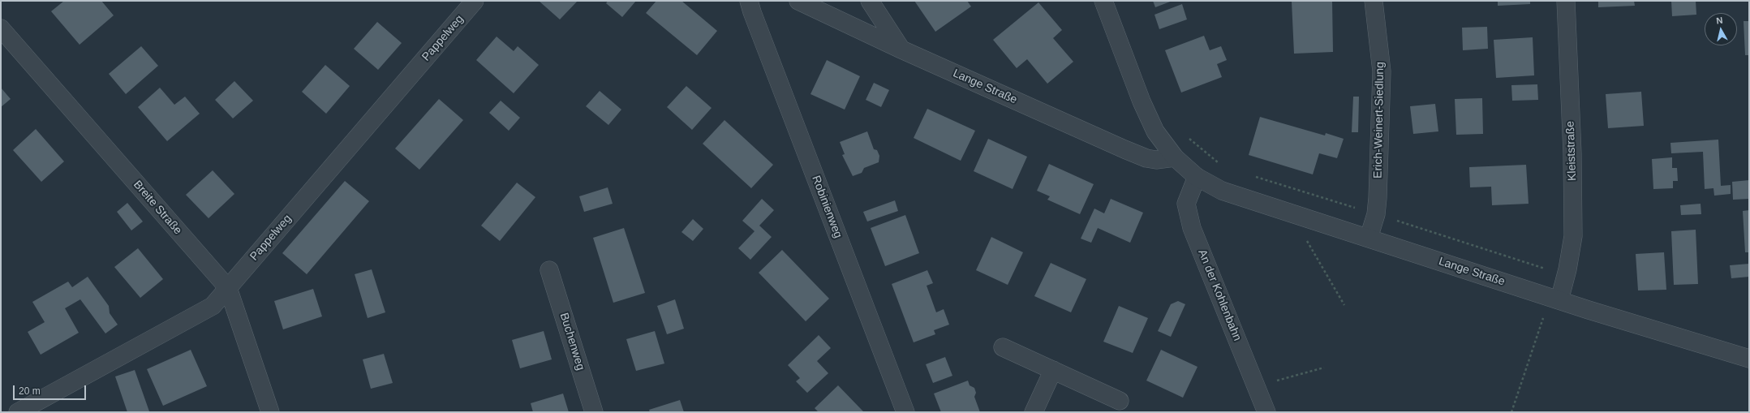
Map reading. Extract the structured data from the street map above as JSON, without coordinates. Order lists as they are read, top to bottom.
{
  "streets": {
    "street": [
      "Pappelweg",
      "Lange Straße",
      "Erich-Weinert-Siedlung",
      "Kleiststraße",
      "Robinienweg",
      "Breite Straße",
      "An der Kohlenbahn",
      "Buchenweg"
    ]
  },
  "crossings": [
    ["Pappelweg", "Breite Straße"],
    ["Lange Straße", "Erich-Weinert-Siedlung"],
    ["Lange Straße", "Kleiststraße"],
    ["Lange Straße", "An der Kohlenbahn"]
  ],
  "scale_bar": "20 m",
  "north": "top"
}
